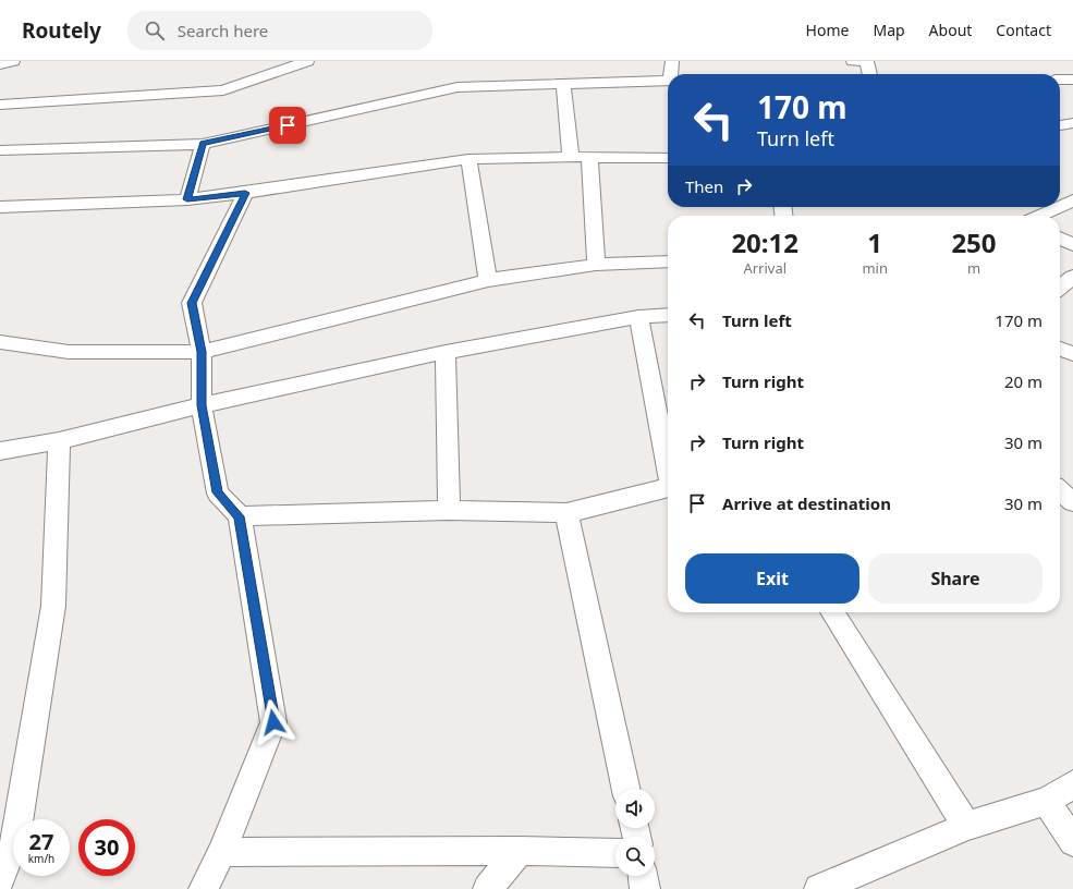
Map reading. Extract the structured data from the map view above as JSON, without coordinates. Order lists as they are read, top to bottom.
{
  "page": {
    "header": "Routely",
    "search": "Search here",
    "nav": [
      "Home",
      "Map",
      "About",
      "Contact"
    ],
    "turn": ["170 m", "Turn left"],
    "then": "Then",
    "eta": [
      "20:12",
      "Arrival",
      "1",
      "min",
      "250",
      "m"
    ],
    "list": [
      {
        "name": "Turn left",
        "value": "170 m"
      },
      {
        "name": "Turn right",
        "value": "20 m"
      },
      {
        "name": "Turn right",
        "value": "30 m"
      },
      {
        "name": "Arrive at destination",
        "value": "30 m"
      }
    ],
    "buttons": ["Exit", "Share"],
    "speed": "27 km/h",
    "limit": "30"
  }
}
